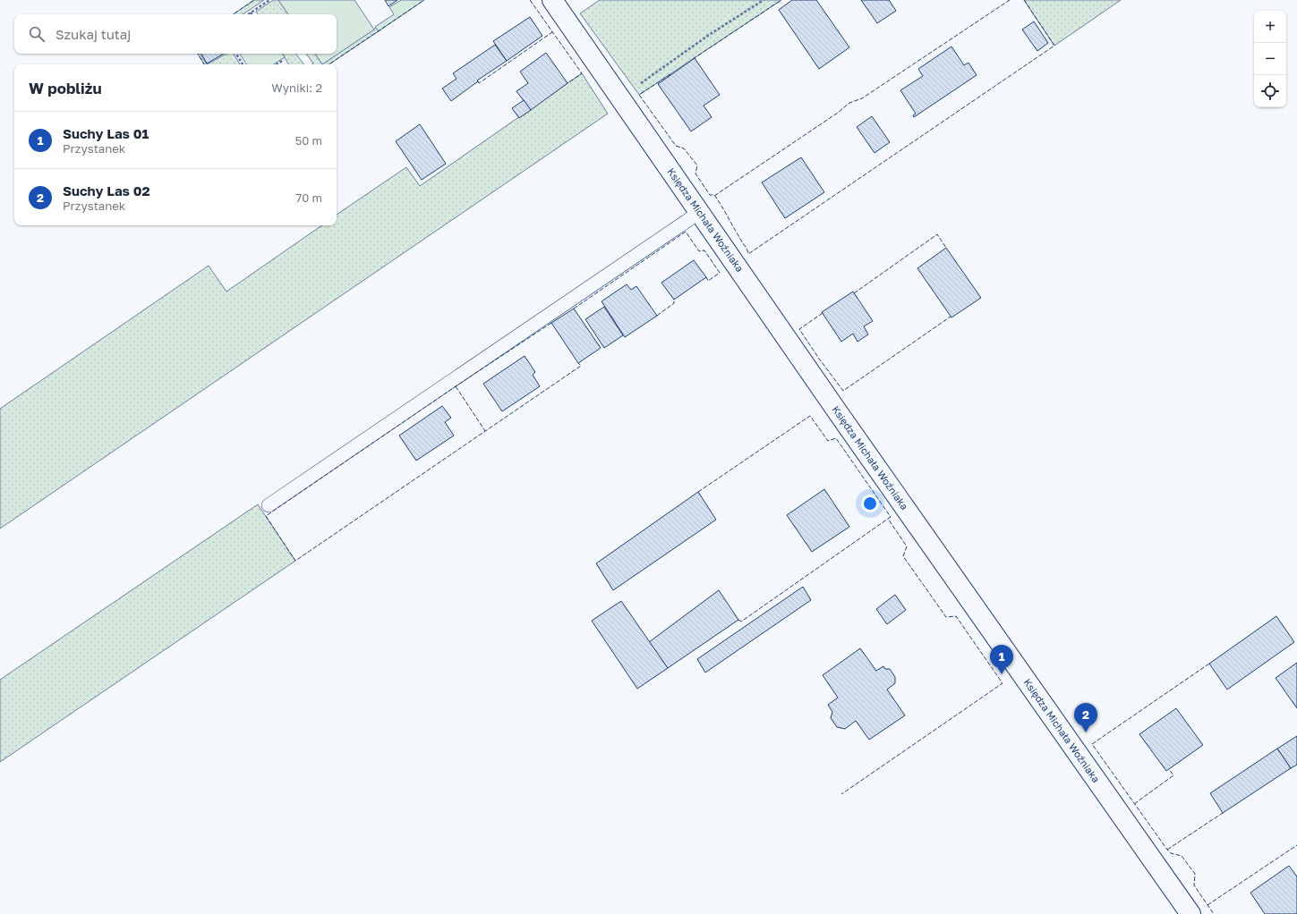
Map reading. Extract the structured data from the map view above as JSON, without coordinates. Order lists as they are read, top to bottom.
{
  "streets": {
    "street": ["Księdza Michała Woźniaka"]
  },
  "page": {
    "map_buttons": ["+", "−"],
    "search": "Szukaj tutaj",
    "heading": ["W pobliżu", "Wyniki: 2"],
    "list": [
      {
        "mark": "1",
        "name": "Suchy Las 01",
        "note": "Przystanek",
        "value": "50 m"
      },
      {
        "mark": "2",
        "name": "Suchy Las 02",
        "note": "Przystanek",
        "value": "70 m"
      }
    ],
    "pins": ["1", "2"]
  }
}
